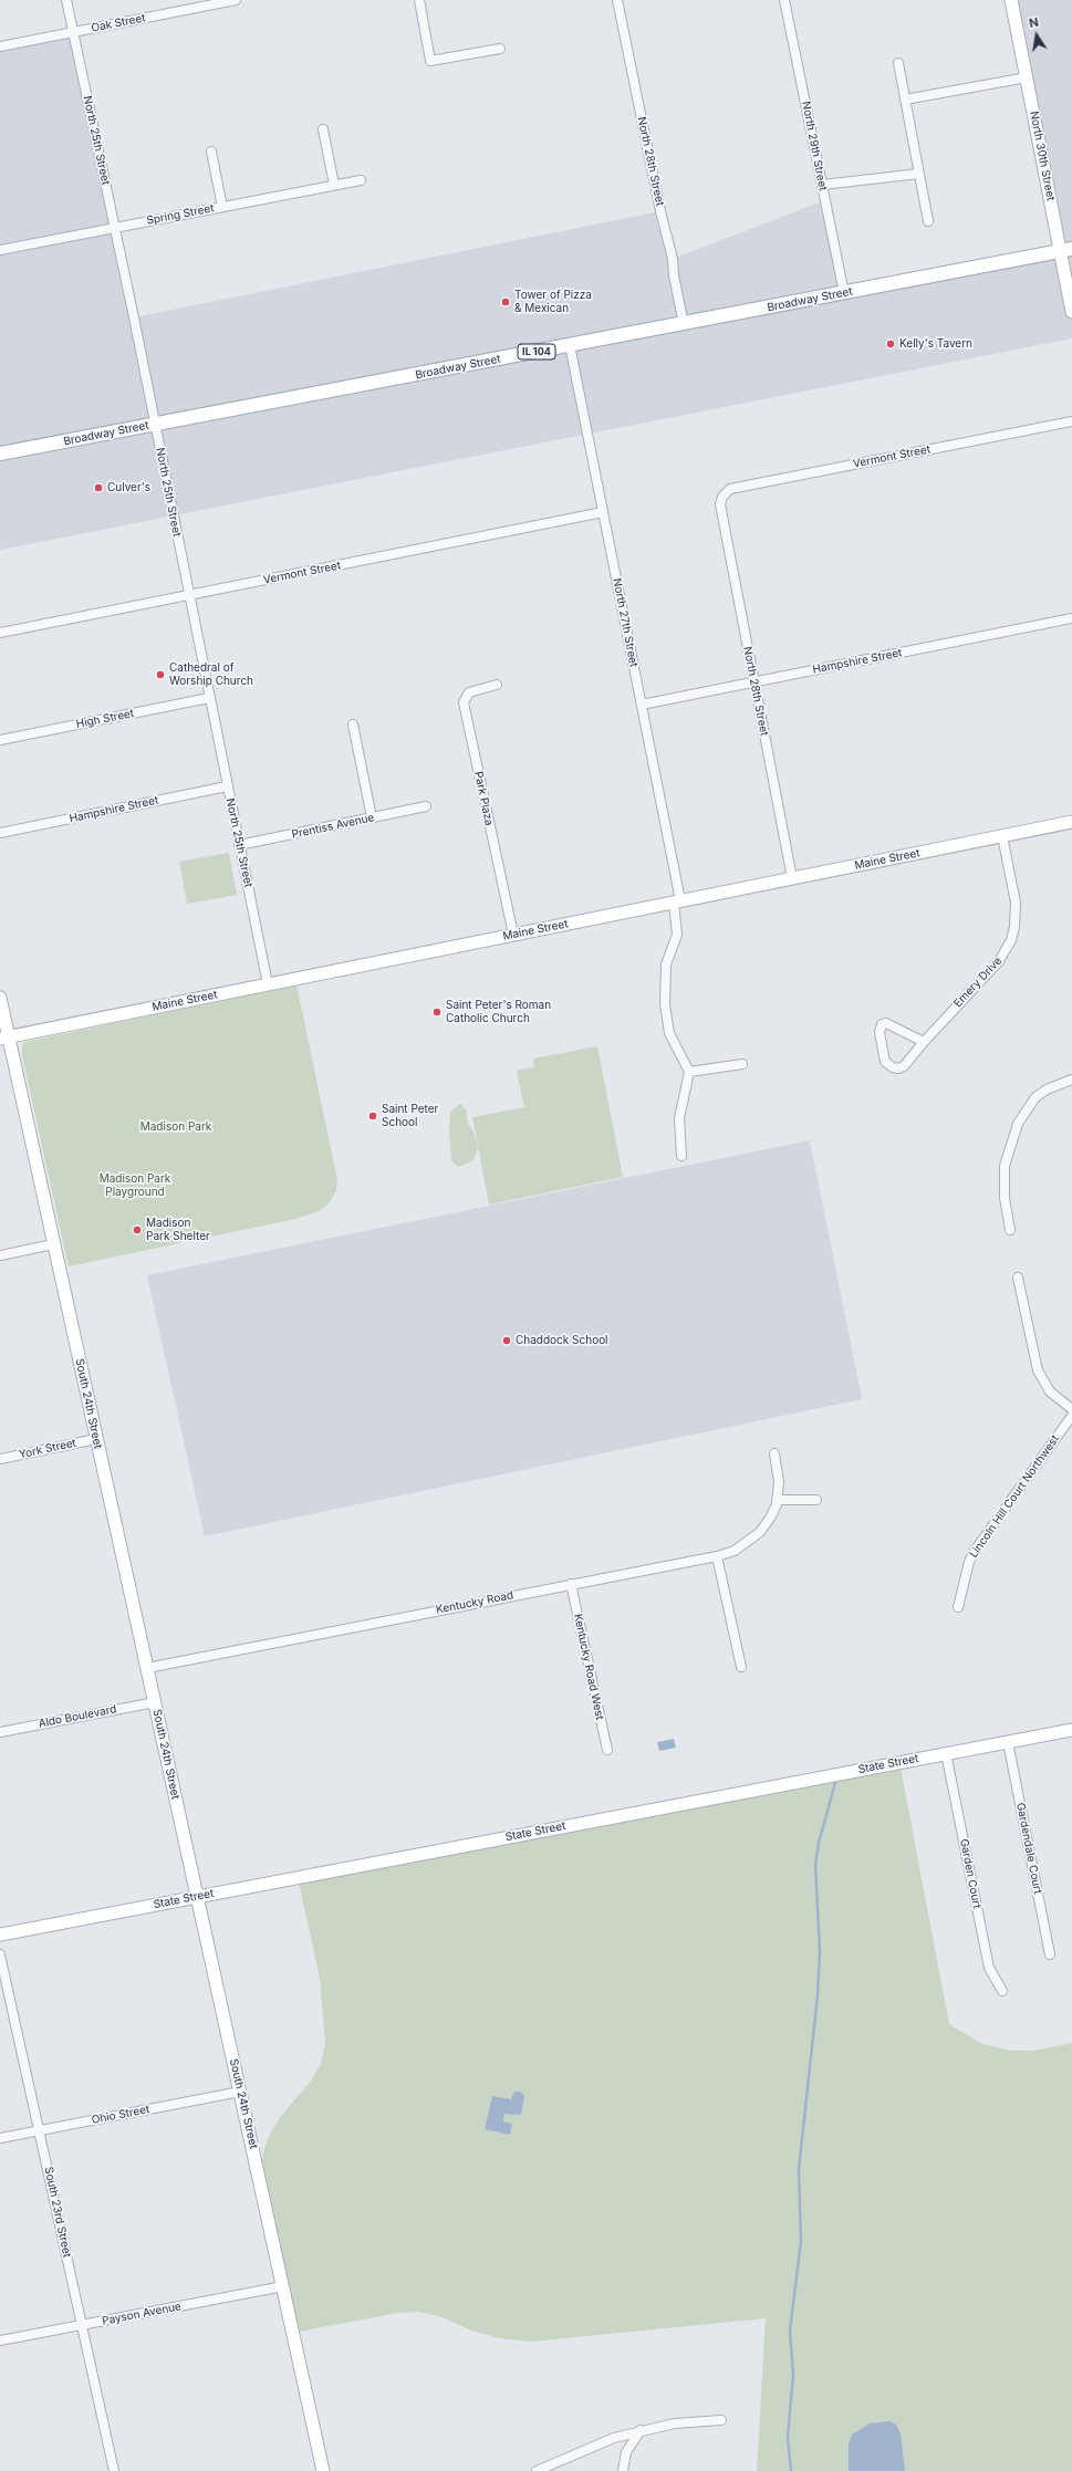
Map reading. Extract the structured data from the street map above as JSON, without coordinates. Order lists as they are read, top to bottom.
{
  "streets": {
    "main road": ["Broadway Street", "IL 104"],
    "street": [
      "Oak Street",
      "North 25th Street",
      "North 29th Street",
      "North 30th Street",
      "North 28th Street",
      "Spring Street",
      "Vermont Street",
      "North 27th Street",
      "Hampshire Street",
      "High Street",
      "Park Plaza",
      "Prentiss Avenue",
      "Maine Street",
      "Emery Drive",
      "South 24th Street",
      "York Street",
      "Lincoln Hill Court Northwest",
      "Kentucky Road",
      "Kentucky Road West",
      "Aldo Boulevard",
      "State Street",
      "Gardendale Court",
      "Garden Court",
      "Ohio Street",
      "South 23rd Street",
      "Payson Avenue"
    ]
  },
  "crossings": [
    ["Oak Street", "North 25th Street"],
    ["North 25th Street", "Spring Street"],
    ["North 25th Street", "Broadway Street"],
    ["North 25th Street", "Vermont Street"],
    ["North 25th Street", "Hampshire Street"],
    ["North 25th Street", "High Street"],
    ["North 25th Street", "Prentiss Avenue"],
    ["North 25th Street", "Maine Street"],
    ["North 29th Street", "Broadway Street"],
    ["North 30th Street", "Broadway Street"],
    ["North 28th Street", "Broadway Street"],
    ["North 28th Street", "Vermont Street"],
    ["North 28th Street", "Hampshire Street"],
    ["North 28th Street", "Maine Street"],
    ["Broadway Street", "North 27th Street"],
    ["Vermont Street", "North 27th Street"],
    ["North 27th Street", "Hampshire Street"],
    ["North 27th Street", "Maine Street"],
    ["Park Plaza", "Maine Street"],
    ["Maine Street", "Emery Drive"],
    ["Maine Street", "South 24th Street"],
    ["South 24th Street", "York Street"],
    ["South 24th Street", "Kentucky Road"],
    ["South 24th Street", "Aldo Boulevard"],
    ["South 24th Street", "State Street"],
    ["South 24th Street", "Ohio Street"],
    ["South 24th Street", "Payson Avenue"],
    ["Kentucky Road", "Kentucky Road West"],
    ["State Street", "Gardendale Court"],
    ["State Street", "Garden Court"],
    ["Ohio Street", "South 23rd Street"],
    ["South 23rd Street", "Payson Avenue"]
  ],
  "parks": ["Madison Park", "Madison Park Playground"],
  "places": [
    "Tower of Pizza & Mexican",
    "Kelly's Tavern",
    "Culver's",
    "Cathedral of Worship Church",
    "Saint Peter's Roman Catholic Church",
    "Saint Peter School",
    "Madison Park Shelter",
    "Chaddock School"
  ],
  "north": "top"
}
